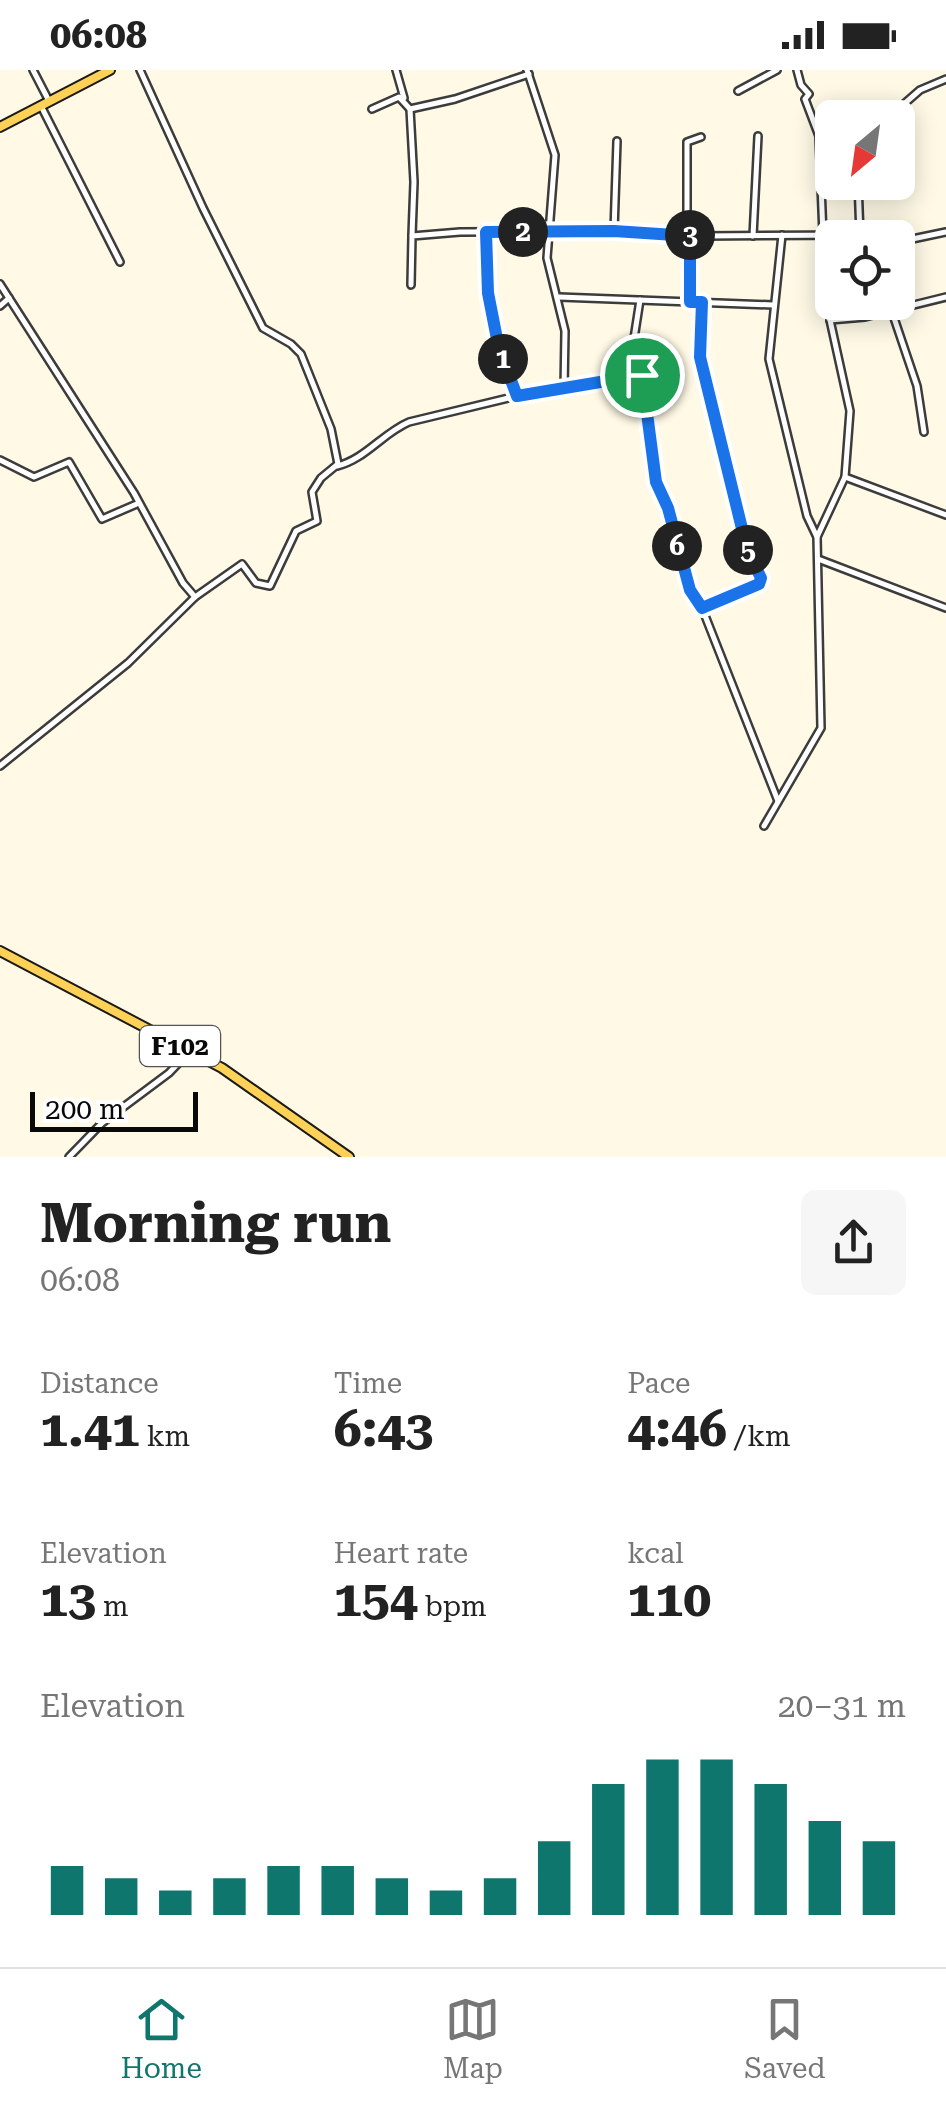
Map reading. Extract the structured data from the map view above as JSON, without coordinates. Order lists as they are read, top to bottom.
{
  "streets": {
    "main road": ["F102"]
  },
  "scale_bar": "200 m",
  "north": "bottom left",
  "page": {
    "status": "06:08",
    "pins": [
      "2",
      "3",
      "1",
      "6",
      "5"
    ],
    "scale": "200 m",
    "heading": ["Morning run", "06:08"],
    "stats": [
      ["Distance", "1.41 km"],
      ["Time", "6:43"],
      ["Pace", "4:46 /km"],
      ["Elevation", "13 m"],
      ["Heart rate", "154 bpm"],
      ["kcal", "110"]
    ],
    "chart": ["Elevation", "20–31 m"],
    "tabs": ["Home", "Map", "Saved"]
  }
}
